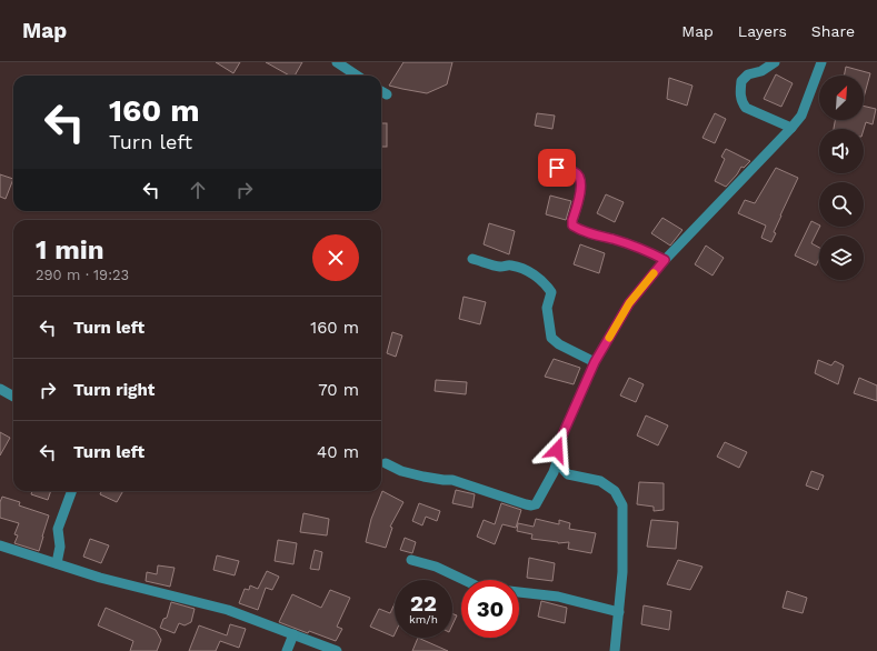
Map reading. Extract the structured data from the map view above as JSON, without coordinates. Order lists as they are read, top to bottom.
{
  "north": "top right",
  "page": {
    "header": "Map",
    "nav": ["Map", "Layers", "Share"],
    "turn": ["160 m", "Turn left"],
    "heading": ["1 min", "290 m · 19:23"],
    "list": [
      {
        "name": "Turn left",
        "value": "160 m"
      },
      {
        "name": "Turn right",
        "value": "70 m"
      },
      {
        "name": "Turn left",
        "value": "40 m"
      }
    ],
    "speed": "22 km/h",
    "limit": "30"
  }
}
